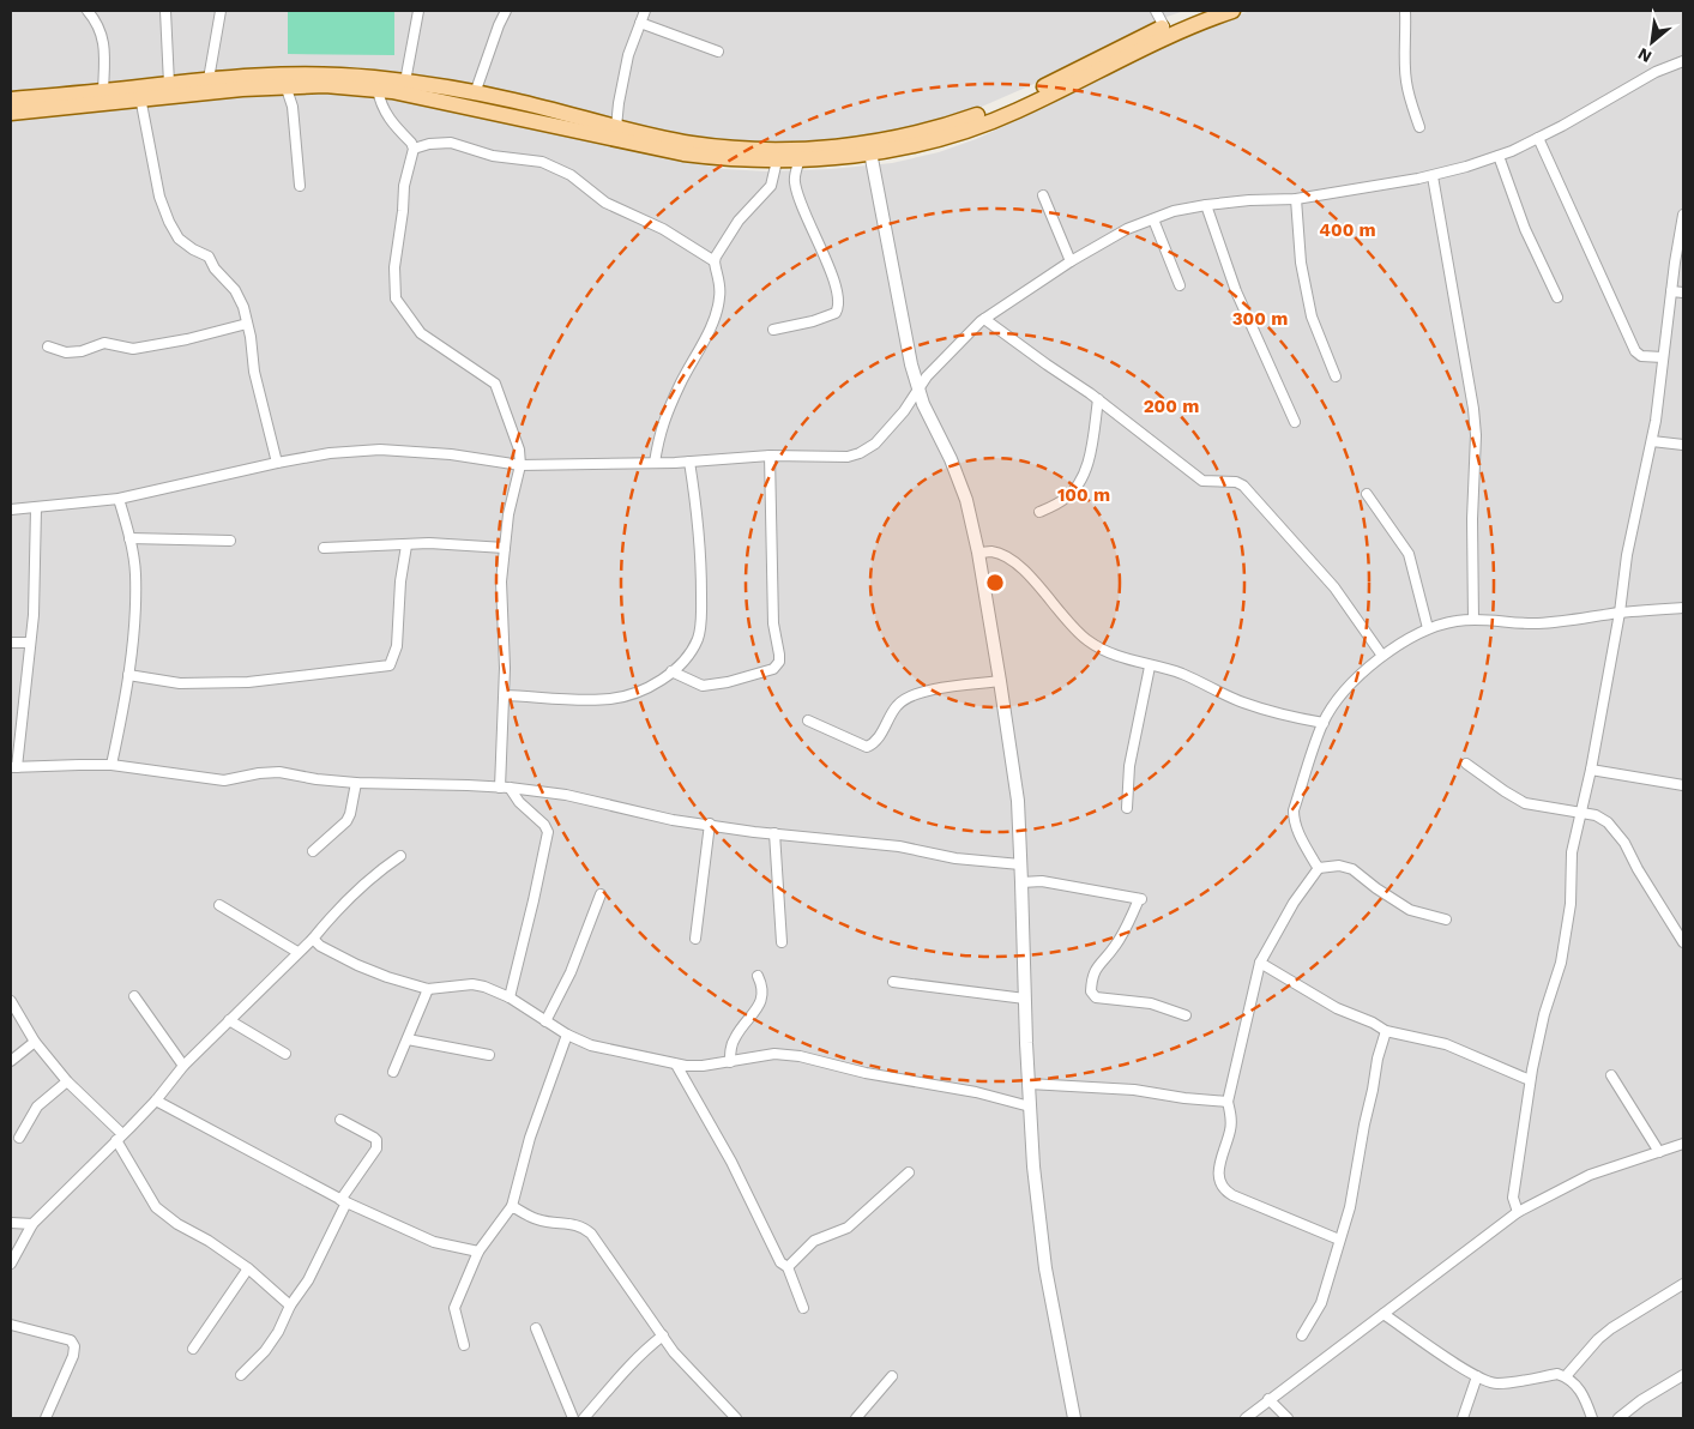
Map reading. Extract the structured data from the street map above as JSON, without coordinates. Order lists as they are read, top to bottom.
{
  "north": "bottom left",
  "rings": [
    "400 m",
    "300 m",
    "200 m",
    "100 m"
  ]
}
